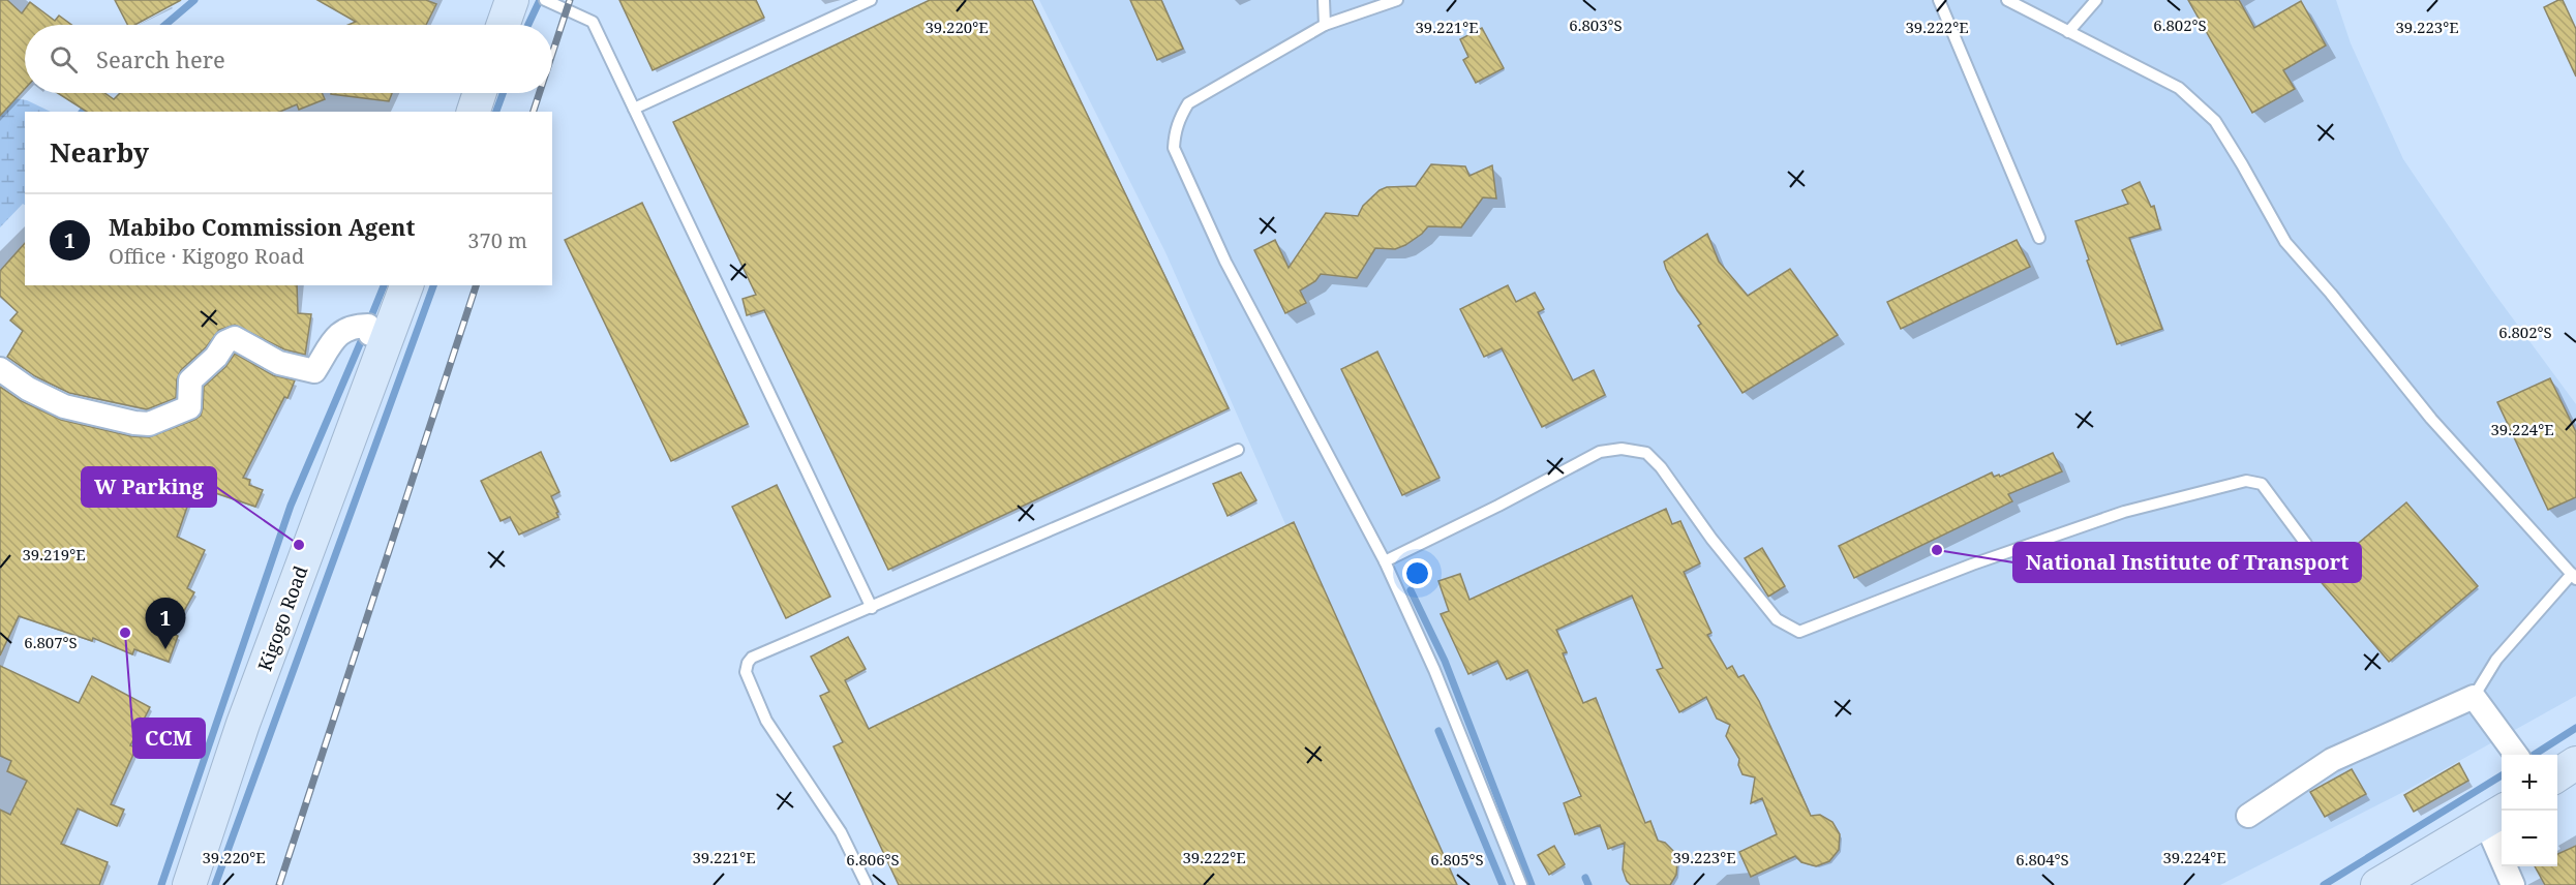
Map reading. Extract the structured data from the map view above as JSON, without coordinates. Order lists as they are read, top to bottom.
{
  "streets": {
    "main road": ["Kigogo Road"]
  },
  "places": ["W Parking", "National Institute of Transport", "CCM"],
  "page": {
    "search": "Search here",
    "heading": "Nearby",
    "list": [
      {
        "mark": "1",
        "name": "Mabibo Commission Agent",
        "note": "Office · Kigogo Road",
        "value": "370 m"
      }
    ],
    "pins": "1",
    "map_buttons": ["+", "−"]
  },
  "coordinates": [
    "6.803°S",
    "6.802°S",
    "39.220°E",
    "39.221°E",
    "39.222°E",
    "39.223°E",
    "39.224°E",
    "39.219°E",
    "6.807°S",
    "6.806°S",
    "6.805°S",
    "6.804°S"
  ]
}
